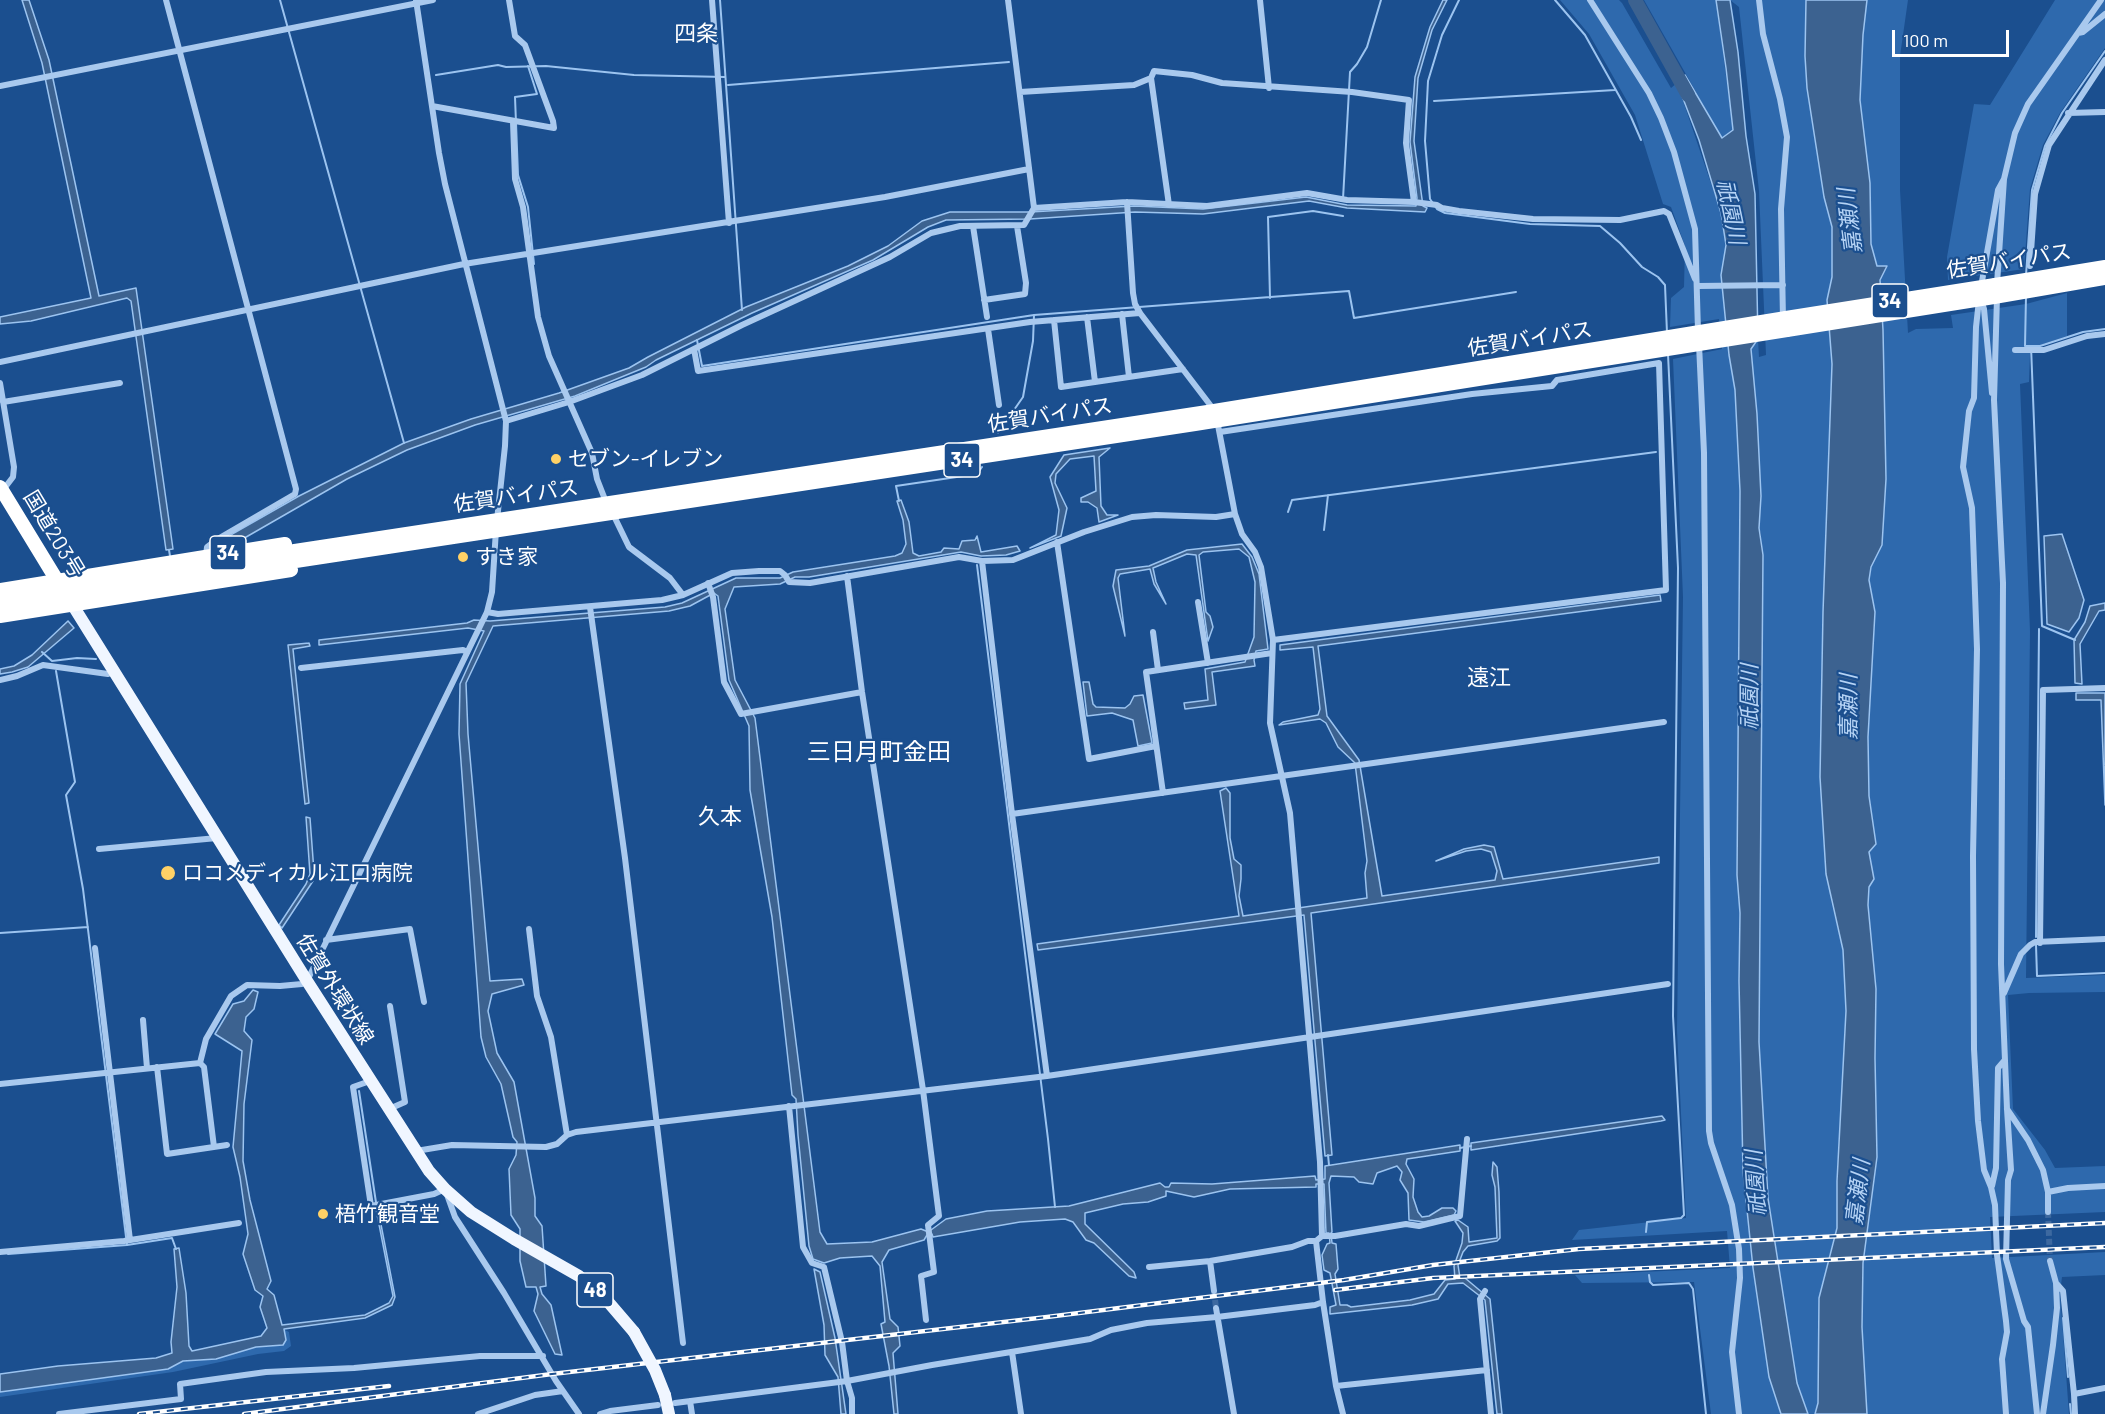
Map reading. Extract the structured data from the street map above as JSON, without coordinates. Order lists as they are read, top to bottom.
{
  "streets": {
    "highway": ["佐賀バイパス", "34", "国道203号"],
    "main road": ["佐賀外環状線", "48"]
  },
  "crossings": [
    ["佐賀バイパス", "34"],
    ["34", "国道203号"],
    ["34", "佐賀外環状線"],
    ["国道203号", "佐賀外環状線"]
  ],
  "districts": [
    "四条",
    "遠江",
    "三日月町金田",
    "久本"
  ],
  "water": ["祇園川", "嘉瀬川"],
  "places": [
    "セブン-イレブン",
    "すき家",
    "ロコメディカル江口病院",
    "梧竹観音堂"
  ],
  "scale_bar": "100 m"
}
